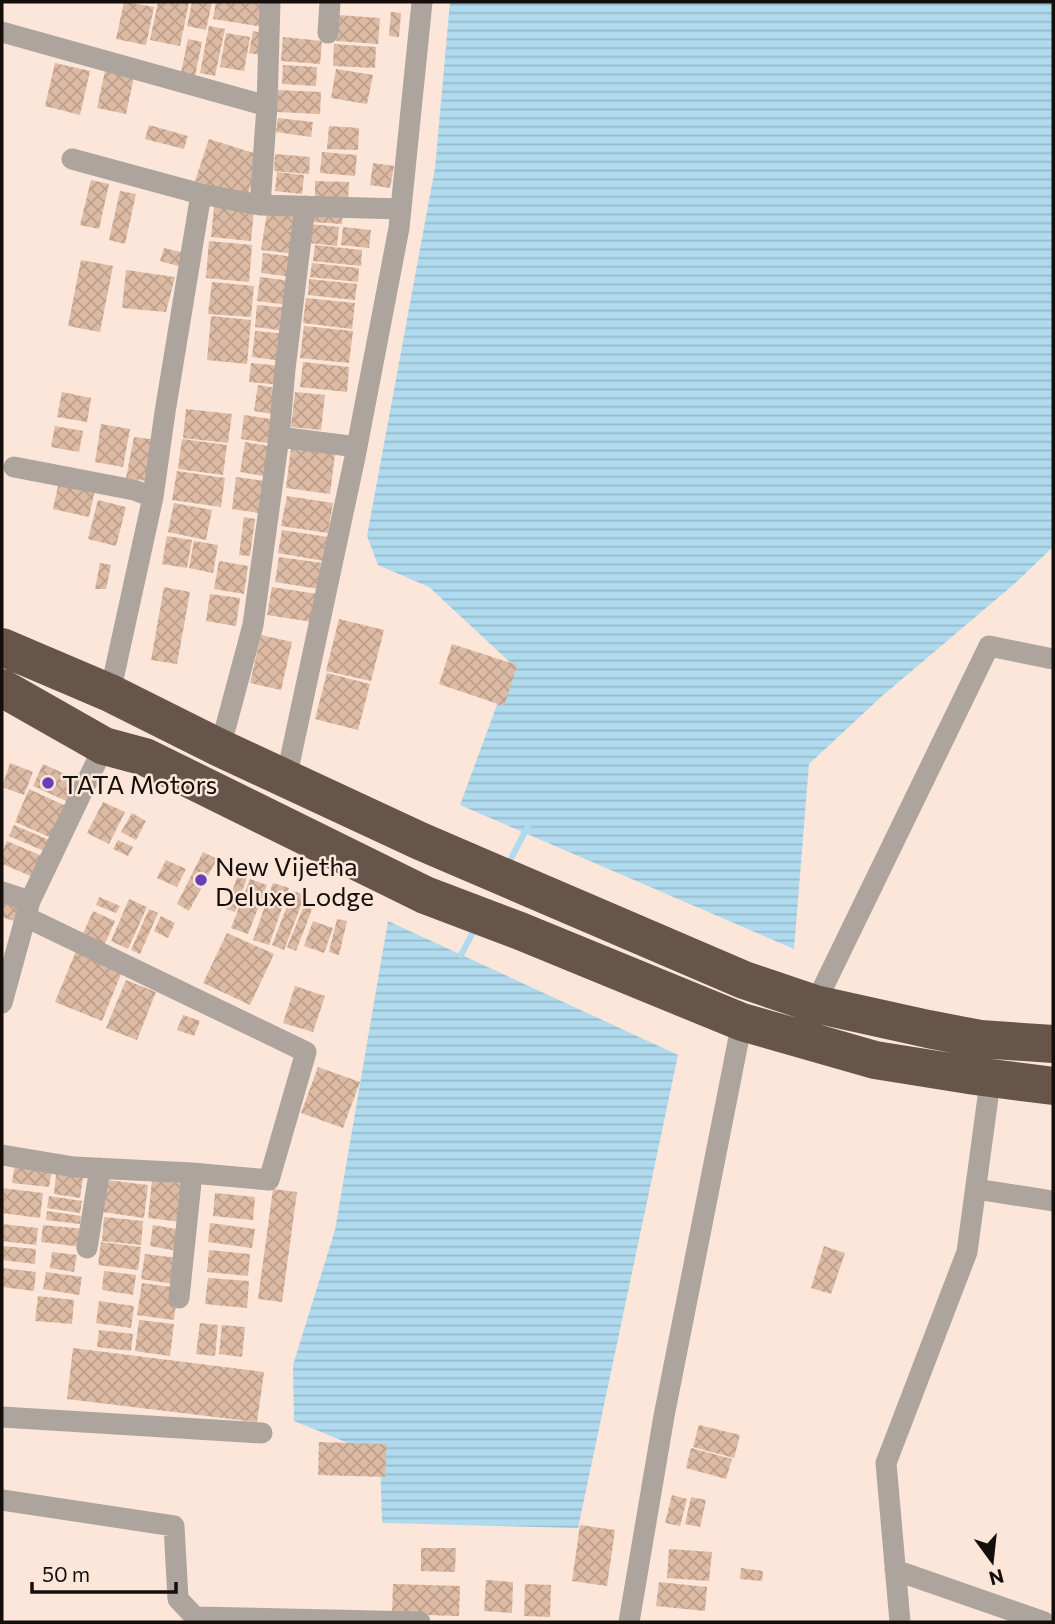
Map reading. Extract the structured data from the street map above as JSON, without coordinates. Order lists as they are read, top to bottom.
{
  "places": ["TATA Motors", "New Vijetha Deluxe Lodge"],
  "scale_bar": "50 m",
  "north": "bottom"
}
